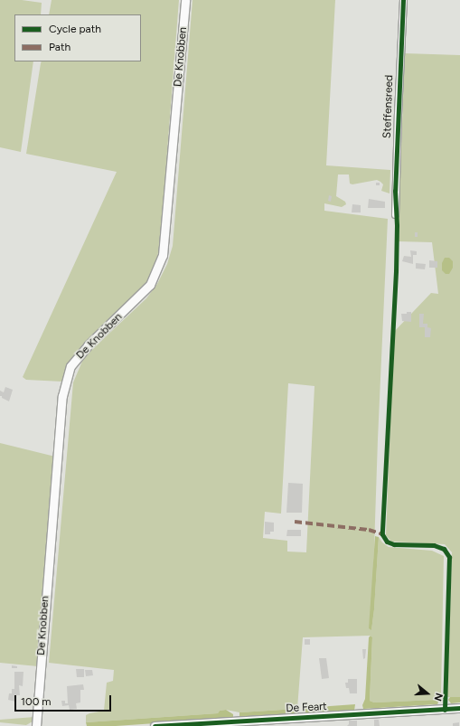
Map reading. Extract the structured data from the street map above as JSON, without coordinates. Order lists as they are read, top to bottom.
{
  "streets": {
    "street": ["De Knobben", "Steffensreed", "De Feart"]
  },
  "legend": ["Cycle path", "Path"],
  "scale_bar": "100 m",
  "north": "right"
}
